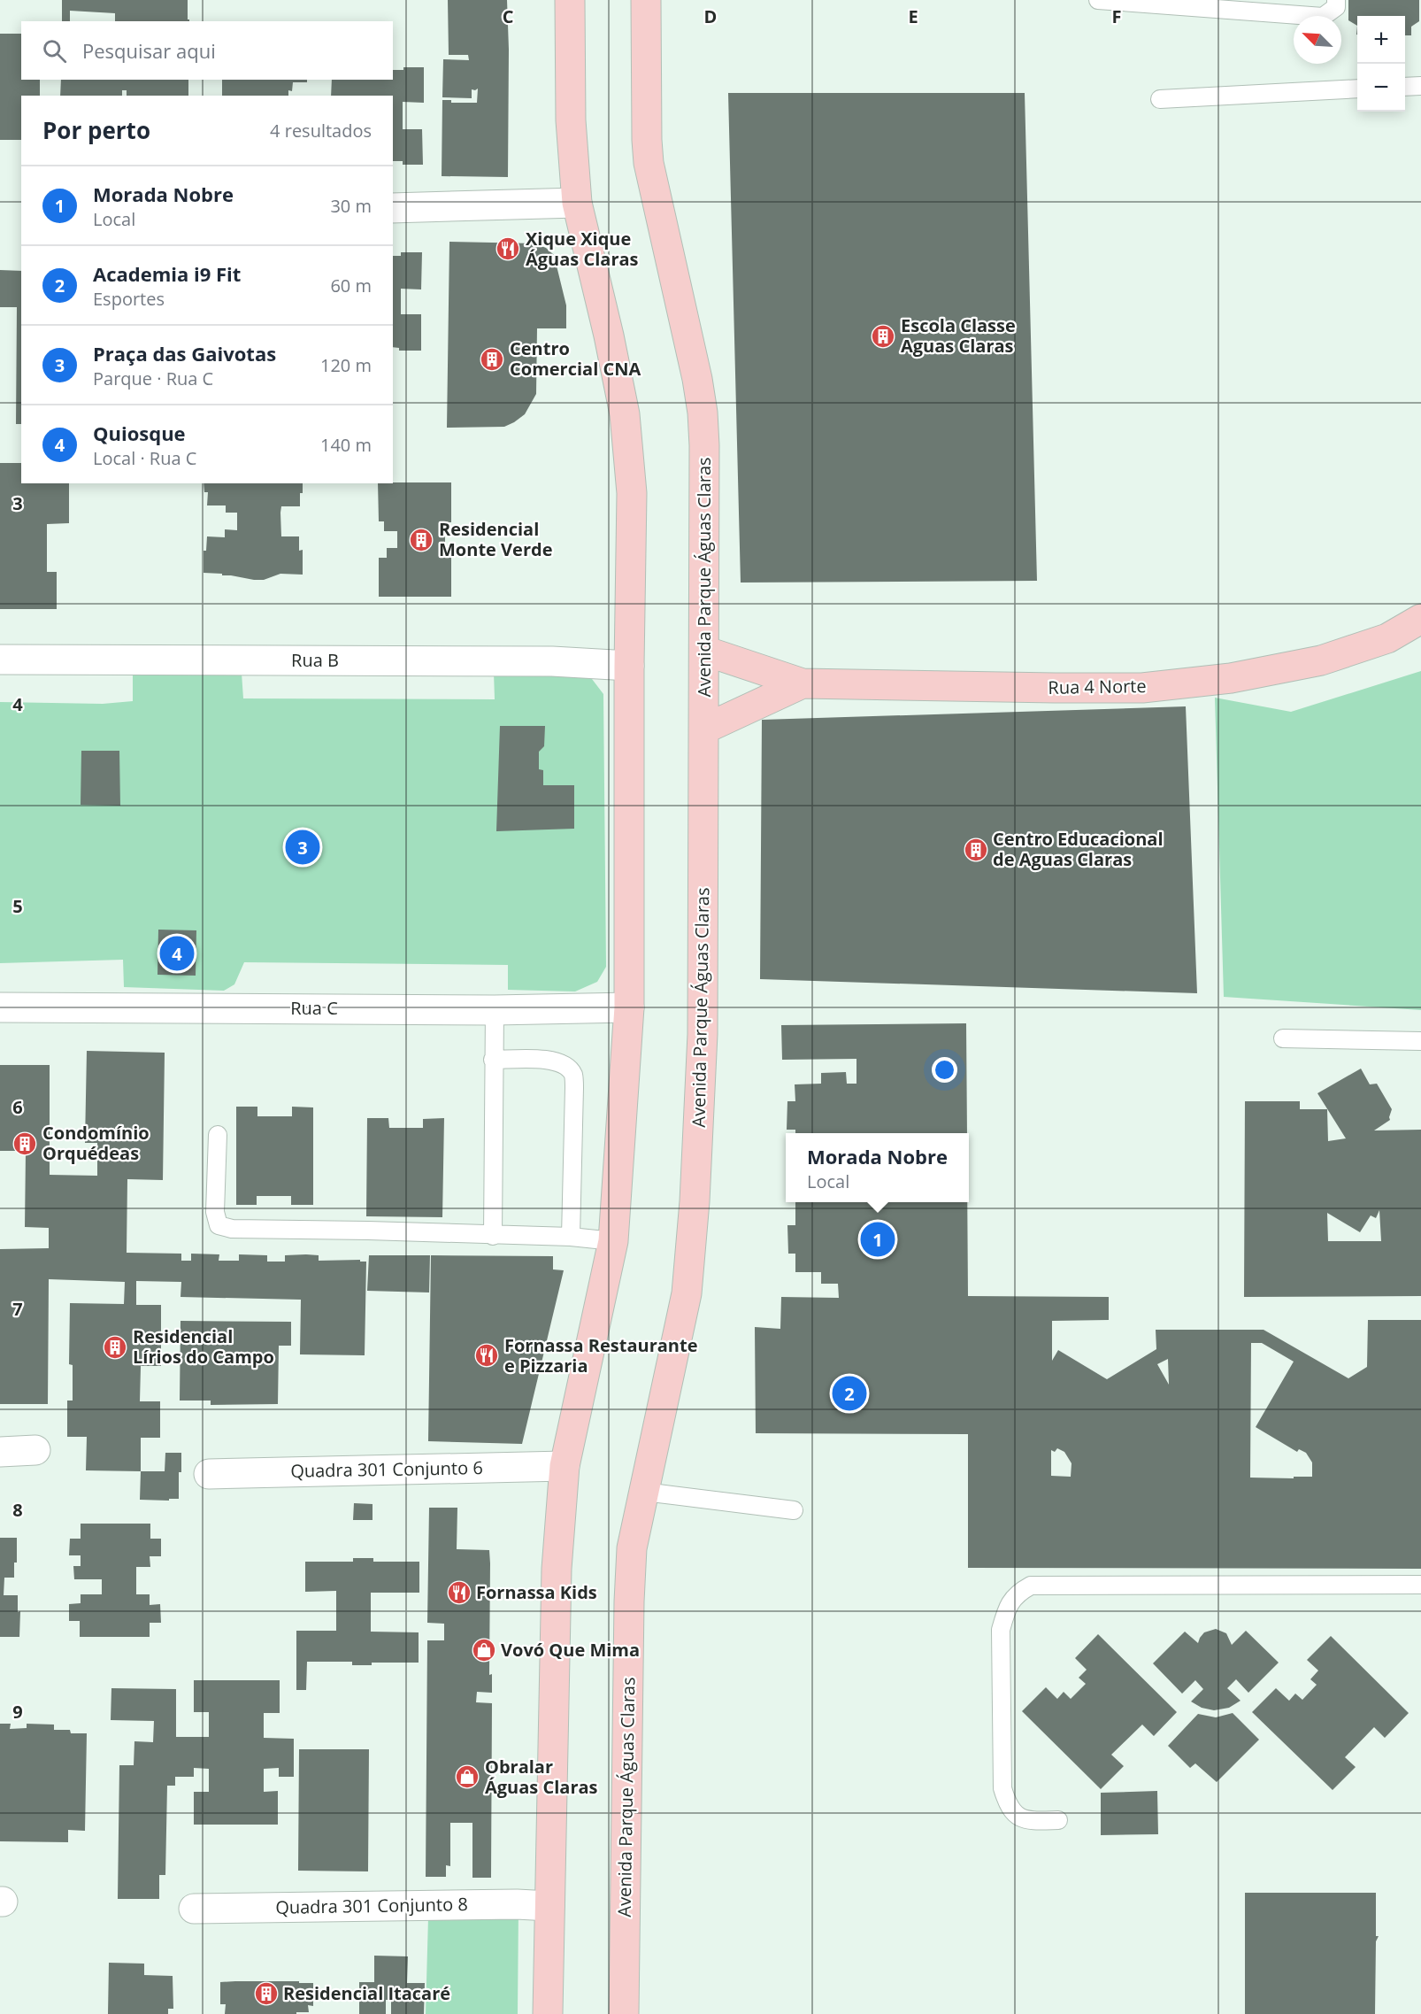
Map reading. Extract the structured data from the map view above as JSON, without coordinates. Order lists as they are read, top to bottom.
{
  "streets": {
    "street": [
      "Avenida Parque Águas Claras",
      "Rua B",
      "Rua 4 Norte",
      "Rua C",
      "Quadra 301 Conjunto 6",
      "Quadra 301 Conjunto 8"
    ]
  },
  "crossings": [
    ["Avenida Parque Águas Claras", "Rua 4 Norte"]
  ],
  "places": {
    "restaurant": ["Xique Xique Águas Claras", "Fornassa Restaurante e Pizzaria", "Fornassa Kids"],
    "building": [
      "Escola Classe Aguas Claras",
      "Centro Comercial CNA",
      "Residencial Monte Verde",
      "Centro Educacional de Aguas Claras",
      "Condomínio Orquédeas",
      "Residencial Lírios do Campo",
      "Residencial Itacaré"
    ],
    "shop": ["Vovó Que Mima", "Obralar Águas Claras"]
  },
  "north": "top left",
  "page": {
    "map_buttons": ["+", "−"],
    "search": "Pesquisar aqui",
    "heading": ["Por perto", "4 resultados"],
    "list": [
      {
        "mark": "1",
        "name": "Morada Nobre",
        "note": "Local",
        "value": "30 m"
      },
      {
        "mark": "2",
        "name": "Academia i9 Fit",
        "note": "Esportes",
        "value": "60 m"
      },
      {
        "mark": "3",
        "name": "Praça das Gaivotas",
        "note": "Parque · Rua C",
        "value": "120 m"
      },
      {
        "mark": "4",
        "name": "Quiosque",
        "note": "Local · Rua C",
        "value": "140 m"
      }
    ],
    "pins": [
      "3",
      "4",
      "1",
      "2"
    ],
    "popup": ["Morada Nobre", "Local"]
  },
  "grid": {
    "columns": [
      "C",
      "D",
      "E",
      "F"
    ],
    "rows": [
      "3",
      "4",
      "5",
      "6",
      "7",
      "8",
      "9"
    ]
  }
}
